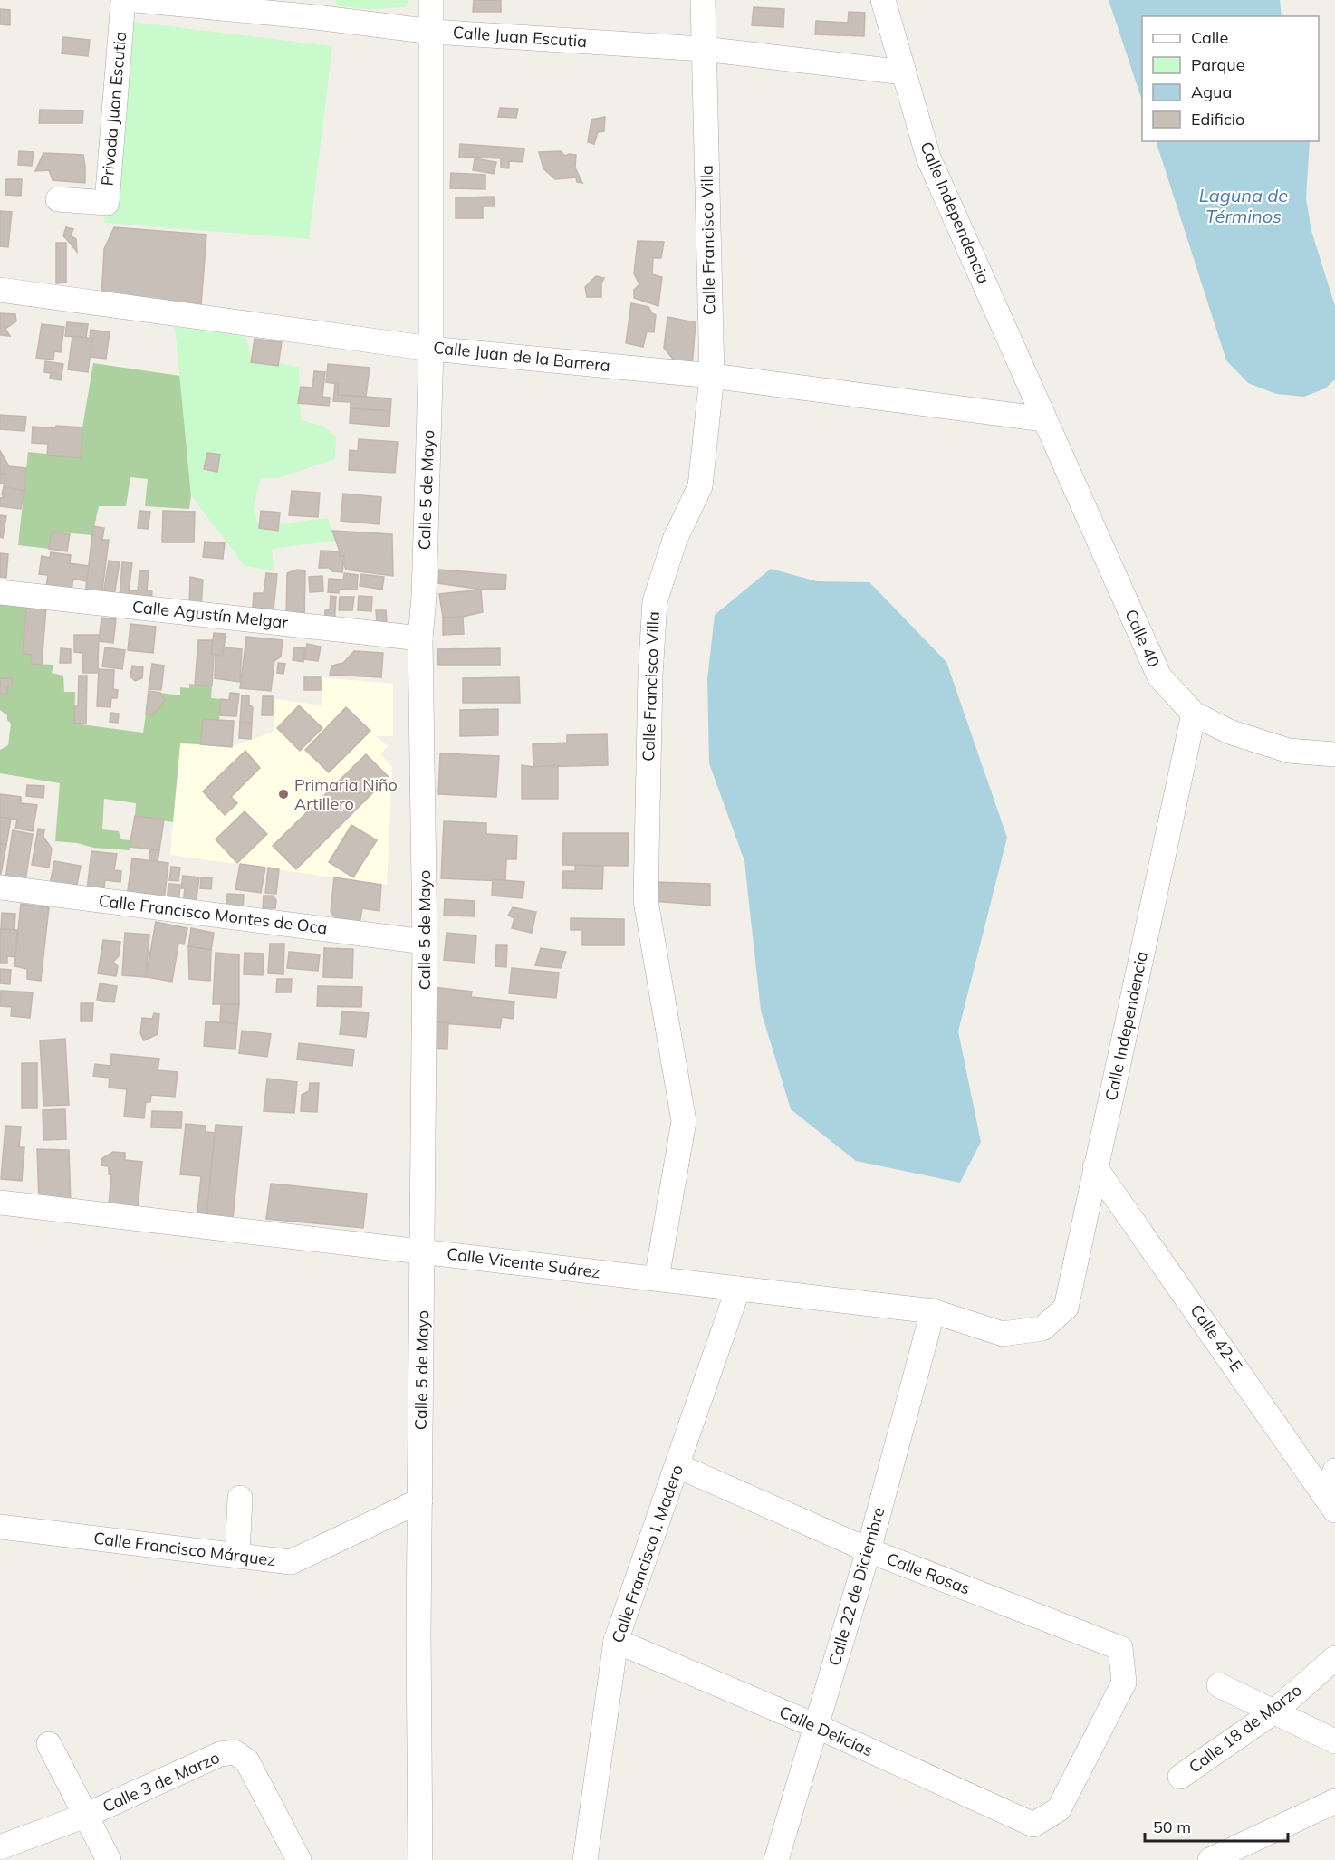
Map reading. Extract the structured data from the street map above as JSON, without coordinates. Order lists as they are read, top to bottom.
{
  "streets": {
    "street": [
      "Calle Juan Escutia",
      "Privada Juan Escutia",
      "Calle Independencia",
      "Calle Francisco Villa",
      "Calle Juan de la Barrera",
      "Calle 5 de Mayo",
      "Calle Agustín Melgar",
      "Calle 40",
      "Calle Francisco Montes de Oca",
      "Calle Vicente Suárez",
      "Calle 42-E",
      "Calle Francisco Márquez",
      "Calle Francisco I. Madero",
      "Calle Rosas",
      "Calle 22 de Diciembre",
      "Calle 18 de Marzo",
      "Calle Delicias",
      "Calle 3 de Marzo"
    ]
  },
  "crossings": [
    ["Calle Juan Escutia", "Calle Independencia"],
    ["Calle Juan Escutia", "Calle Francisco Villa"],
    ["Calle Juan Escutia", "Calle 5 de Mayo"],
    ["Calle Independencia", "Calle Juan de la Barrera"],
    ["Calle Independencia", "Calle 40"],
    ["Calle Independencia", "Calle Vicente Suárez"],
    ["Calle Independencia", "Calle 42-E"],
    ["Calle Francisco Villa", "Calle Juan de la Barrera"],
    ["Calle Francisco Villa", "Calle Vicente Suárez"],
    ["Calle Juan de la Barrera", "Calle 5 de Mayo"],
    ["Calle Juan de la Barrera", "Calle 40"],
    ["Calle 5 de Mayo", "Calle Agustín Melgar"],
    ["Calle 5 de Mayo", "Calle Francisco Montes de Oca"],
    ["Calle 5 de Mayo", "Calle Vicente Suárez"],
    ["Calle 5 de Mayo", "Calle Francisco Márquez"],
    ["Calle Vicente Suárez", "Calle Francisco I. Madero"],
    ["Calle Vicente Suárez", "Calle 22 de Diciembre"],
    ["Calle Francisco I. Madero", "Calle Rosas"],
    ["Calle Francisco I. Madero", "Calle Delicias"],
    ["Calle Rosas", "Calle 22 de Diciembre"],
    ["Calle Rosas", "Calle Delicias"],
    ["Calle 22 de Diciembre", "Calle Delicias"]
  ],
  "water": ["Laguna de Términos"],
  "places": ["Primaria Niño Artillero"],
  "legend": [
    "Calle",
    "Parque",
    "Agua",
    "Edificio"
  ],
  "scale_bar": "50 m"
}
